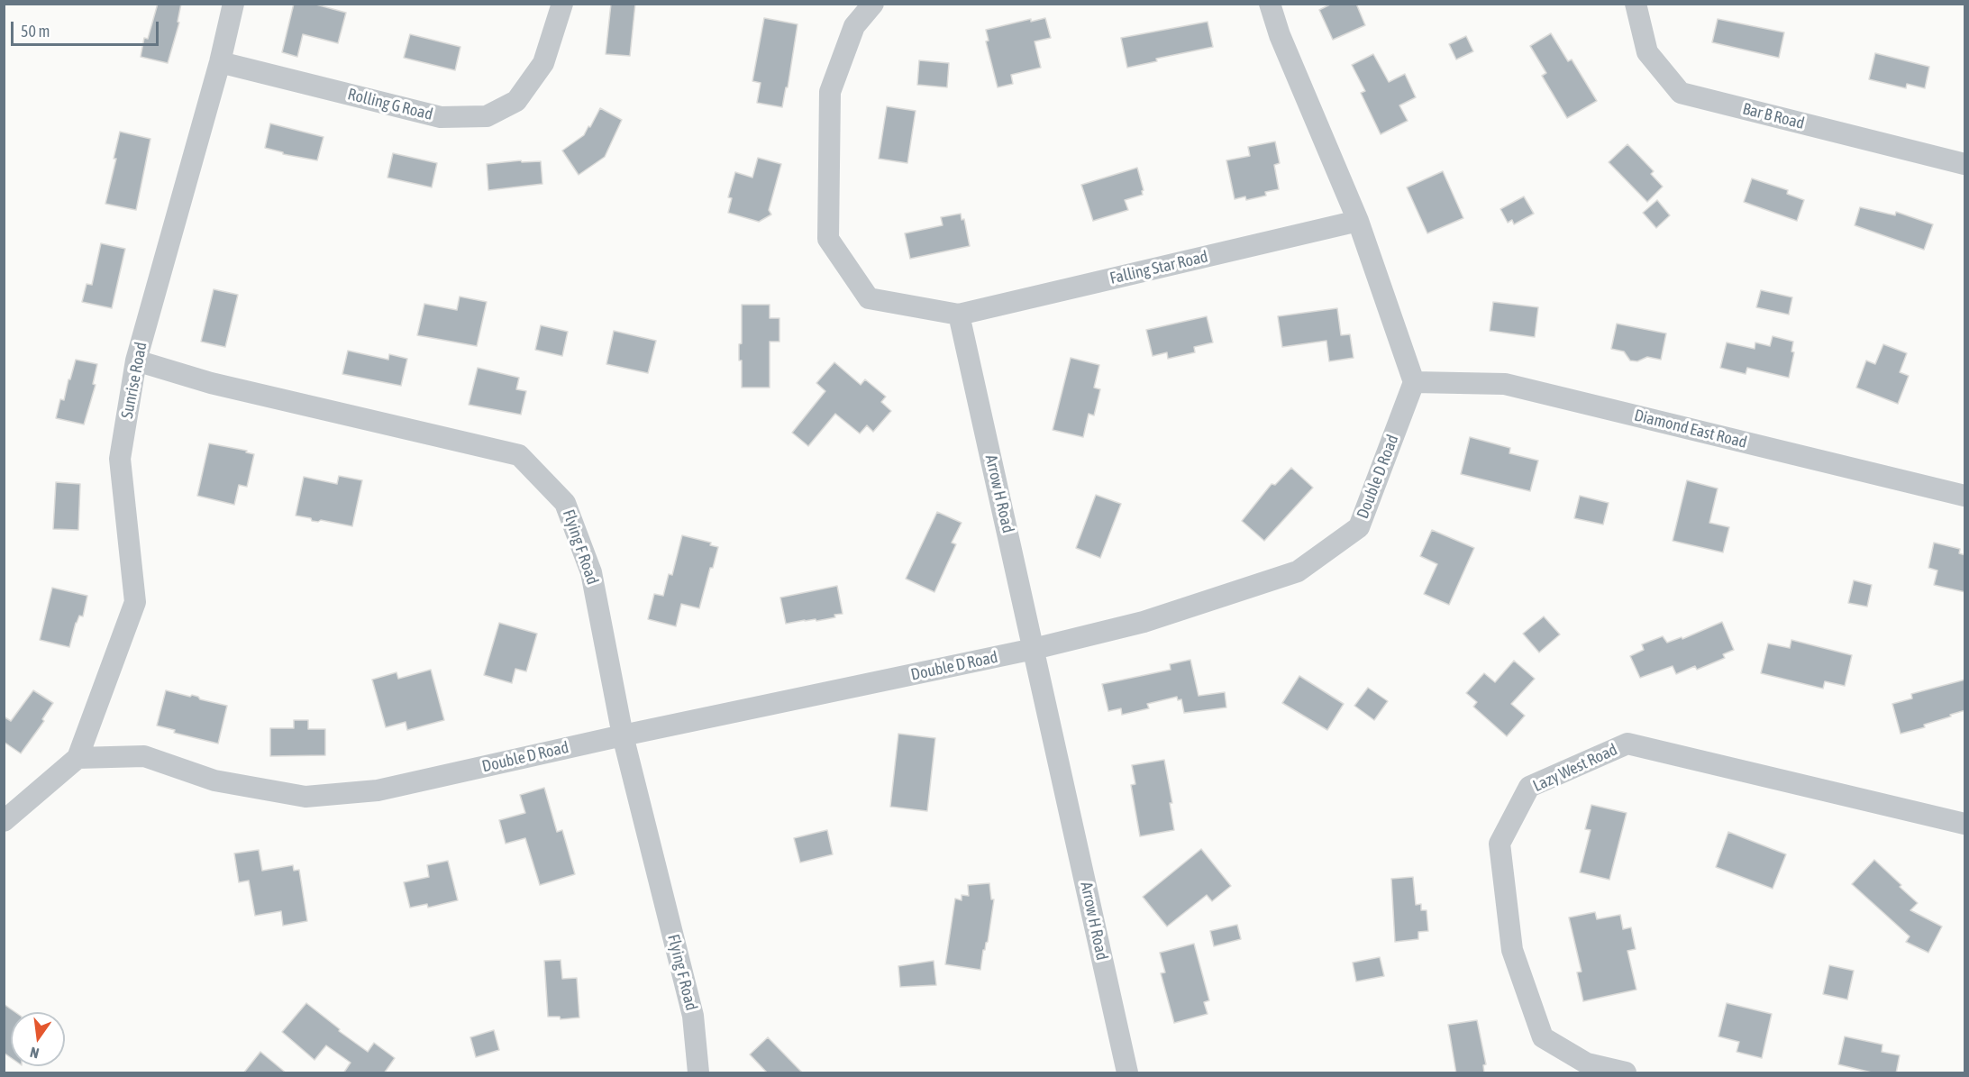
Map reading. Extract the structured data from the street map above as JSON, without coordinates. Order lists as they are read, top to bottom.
{
  "streets": {
    "street": [
      "Rolling G Road",
      "Bar B Road",
      "Falling Star Road",
      "Sunrise Road",
      "Diamond East Road",
      "Double D Road",
      "Arrow H Road",
      "Flying F Road",
      "Lazy West Road"
    ]
  },
  "crossings": [
    ["Rolling G Road", "Sunrise Road"],
    ["Falling Star Road", "Arrow H Road"],
    ["Sunrise Road", "Double D Road"],
    ["Sunrise Road", "Flying F Road"],
    ["Diamond East Road", "Double D Road"],
    ["Double D Road", "Arrow H Road"],
    ["Double D Road", "Flying F Road"]
  ],
  "scale_bar": "50 m",
  "north": "bottom"
}
